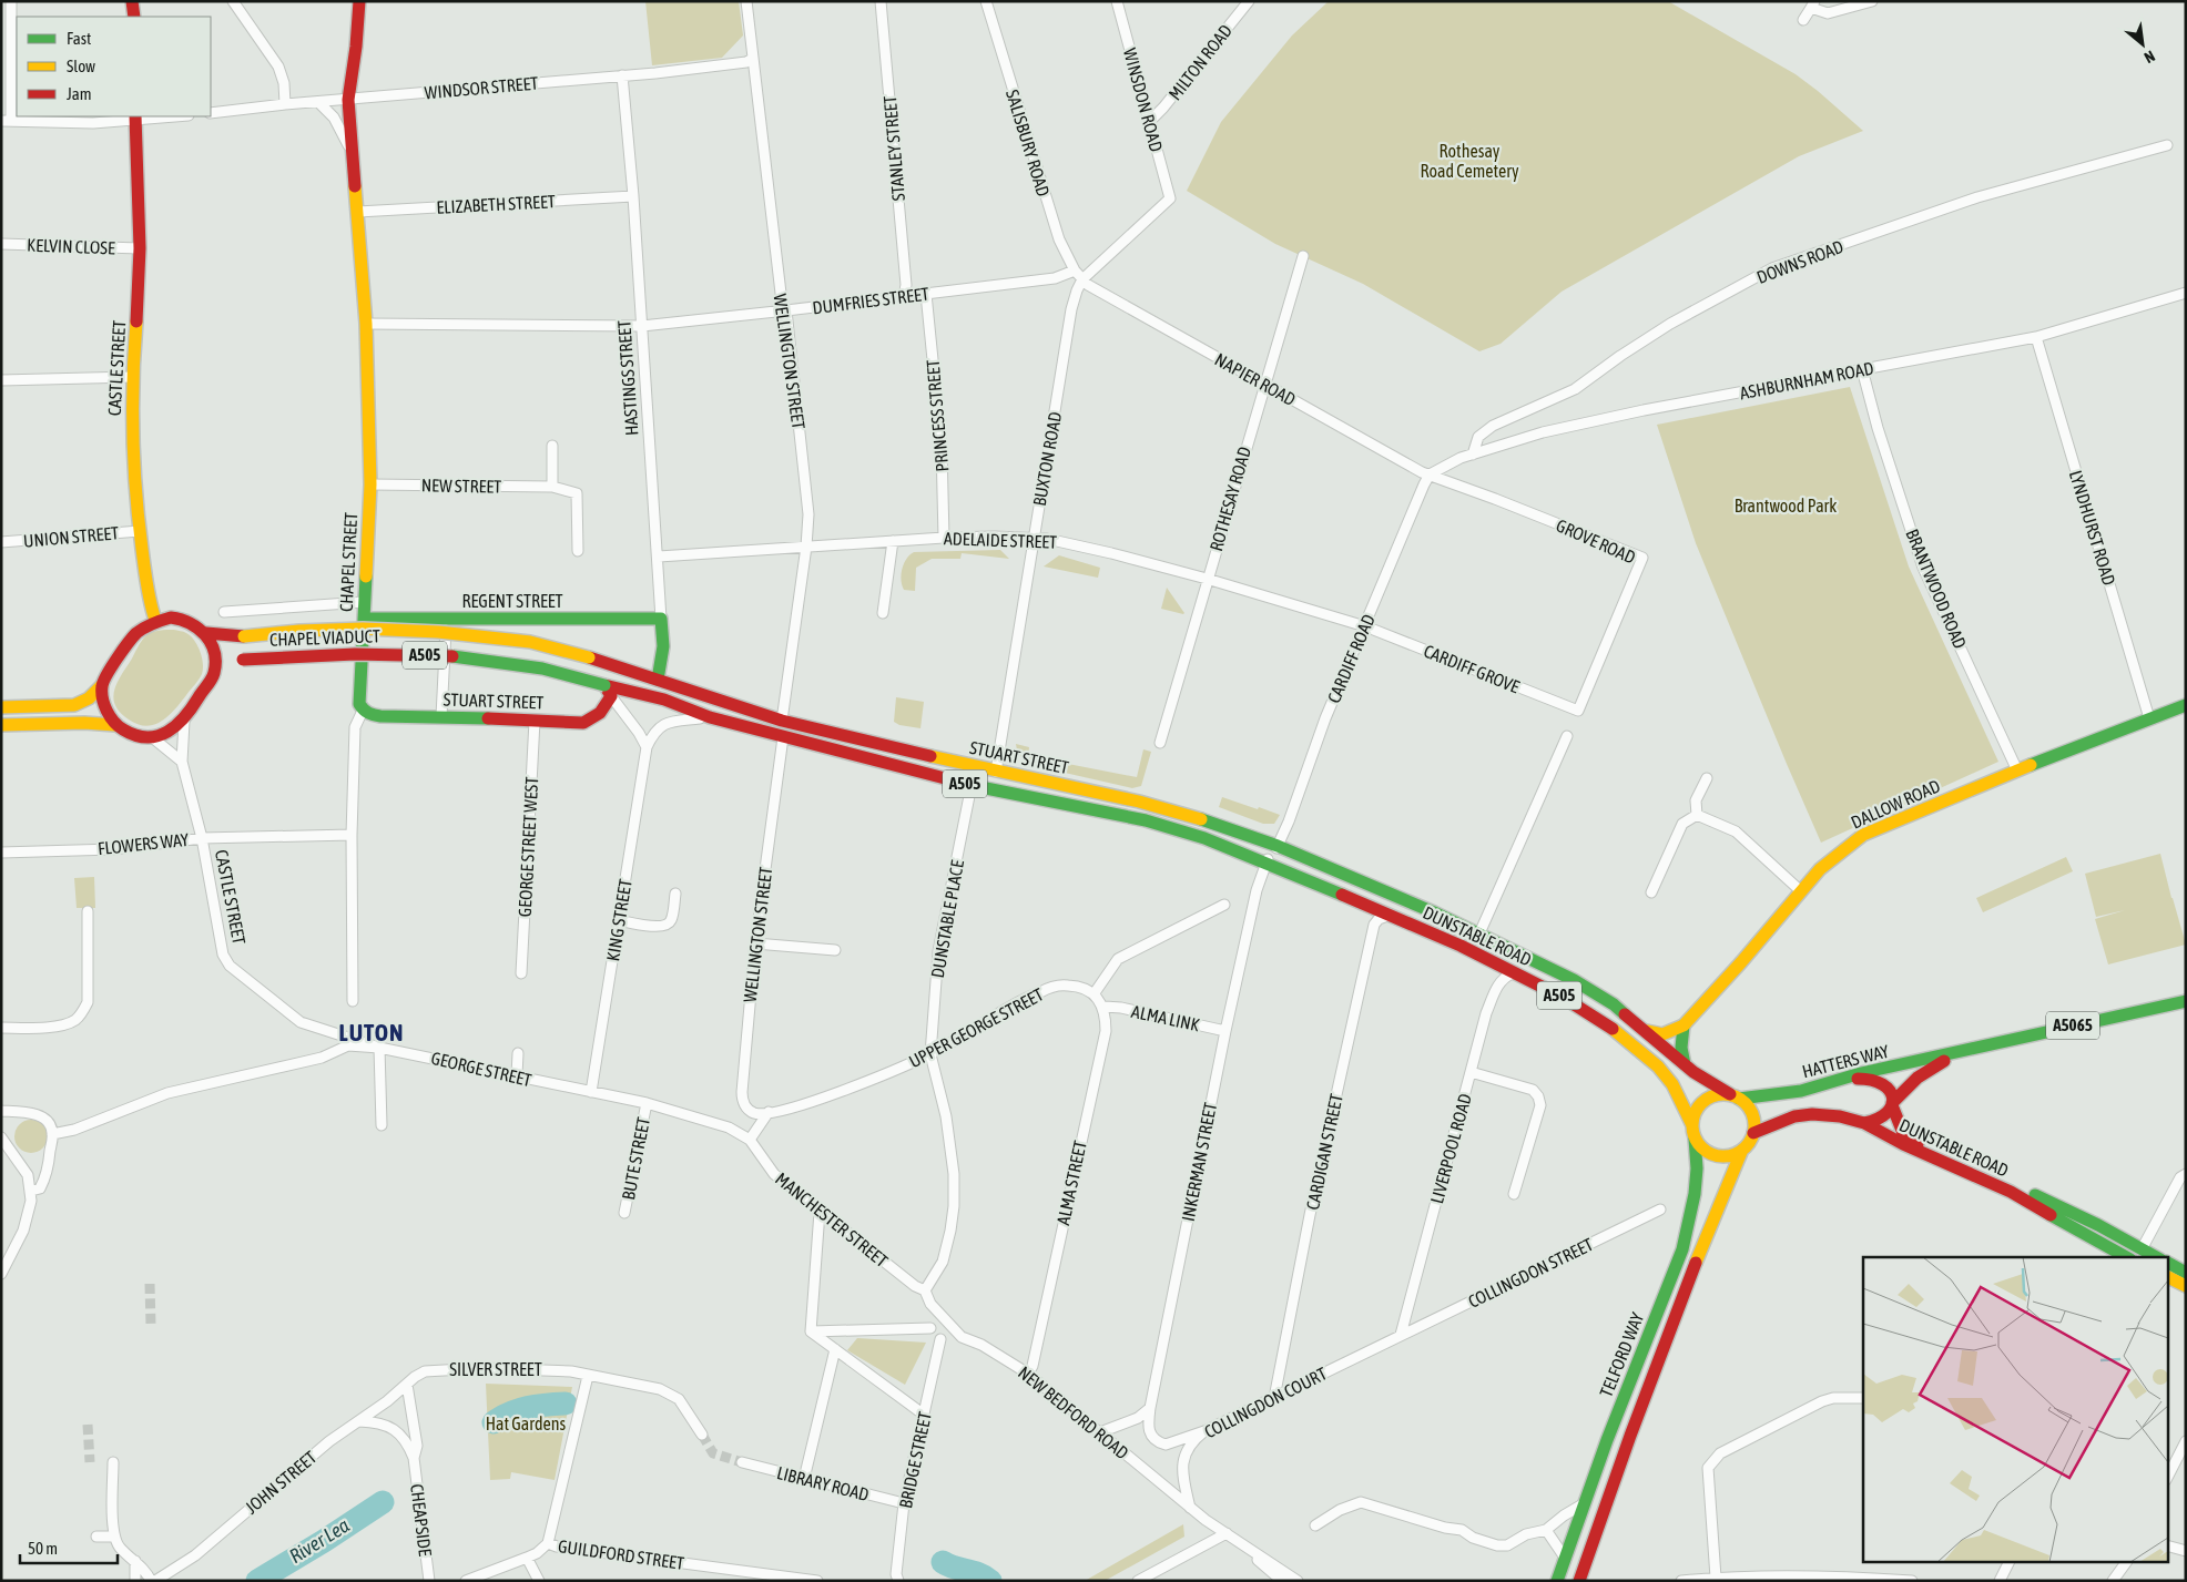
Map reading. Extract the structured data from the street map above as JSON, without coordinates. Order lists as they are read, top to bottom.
{
  "streets": {
    "main road": [
      "CASTLE STREET",
      "HASTINGS STREET",
      "CHAPEL STREET",
      "REGENT STREET",
      "CHAPEL VIADUCT",
      "A505",
      "STUART STREET",
      "DALLOW ROAD",
      "DUNSTABLE ROAD",
      "A5065",
      "HATTERS WAY",
      "TELFORD WAY"
    ],
    "street": [
      "MILTON ROAD",
      "WINDSOR STREET",
      "WINSDON ROAD",
      "SALISBURY ROAD",
      "STANLEY STREET",
      "ELIZABETH STREET",
      "KELVIN CLOSE",
      "DOWNS ROAD",
      "DUMFRIES STREET",
      "WELLINGTON STREET",
      "NAPIER ROAD",
      "ASHBURNHAM ROAD",
      "PRINCESS STREET",
      "BUXTON ROAD",
      "NEW STREET",
      "ROTHESAY ROAD",
      "LYNDHURST ROAD",
      "UNION STREET",
      "ADELAIDE STREET",
      "GROVE ROAD",
      "BRANTWOOD ROAD",
      "CARDIFF ROAD",
      "CARDIFF GROVE",
      "FLOWERS WAY",
      "GEORGE STREET WEST",
      "DUNSTABLE PLACE",
      "KING STREET",
      "ALMA LINK",
      "UPPER GEORGE STREET",
      "GEORGE STREET",
      "LIVERPOOL ROAD",
      "CARDIGAN STREET",
      "BUTE STREET",
      "INKERMAN STREET",
      "ALMA STREET",
      "MANCHESTER STREET",
      "COLLINGDON STREET",
      "SILVER STREET",
      "COLLINGDON COURT",
      "NEW BEDFORD ROAD",
      "BRIDGE STREET",
      "JOHN STREET",
      "LIBRARY ROAD",
      "CHEAPSIDE",
      "GUILDFORD STREET"
    ]
  },
  "crossings": [
    ["MILTON ROAD", "WINSDON ROAD"],
    ["WINDSOR STREET", "WELLINGTON STREET"],
    ["WINDSOR STREET", "HASTINGS STREET"],
    ["WINDSOR STREET", "CHAPEL STREET"],
    ["WINSDON ROAD", "SALISBURY ROAD"],
    ["WINSDON ROAD", "NAPIER ROAD"],
    ["WINSDON ROAD", "BUXTON ROAD"],
    ["SALISBURY ROAD", "DUMFRIES STREET"],
    ["SALISBURY ROAD", "NAPIER ROAD"],
    ["SALISBURY ROAD", "BUXTON ROAD"],
    ["STANLEY STREET", "DUMFRIES STREET"],
    ["ELIZABETH STREET", "HASTINGS STREET"],
    ["ELIZABETH STREET", "CHAPEL STREET"],
    ["KELVIN CLOSE", "CASTLE STREET"],
    ["DOWNS ROAD", "ASHBURNHAM ROAD"],
    ["DUMFRIES STREET", "WELLINGTON STREET"],
    ["DUMFRIES STREET", "HASTINGS STREET"],
    ["DUMFRIES STREET", "PRINCESS STREET"],
    ["DUMFRIES STREET", "CHAPEL STREET"],
    ["WELLINGTON STREET", "ADELAIDE STREET"],
    ["WELLINGTON STREET", "STUART STREET"],
    ["WELLINGTON STREET", "UPPER GEORGE STREET"],
    ["CASTLE STREET", "UNION STREET"],
    ["CASTLE STREET", "CHAPEL VIADUCT"],
    ["CASTLE STREET", "A505"],
    ["CASTLE STREET", "FLOWERS WAY"],
    ["CASTLE STREET", "GEORGE STREET"],
    ["HASTINGS STREET", "ADELAIDE STREET"],
    ["HASTINGS STREET", "REGENT STREET"],
    ["HASTINGS STREET", "STUART STREET"],
    ["NAPIER ROAD", "ASHBURNHAM ROAD"],
    ["NAPIER ROAD", "BUXTON ROAD"],
    ["NAPIER ROAD", "ROTHESAY ROAD"],
    ["NAPIER ROAD", "GROVE ROAD"],
    ["NAPIER ROAD", "CARDIFF ROAD"],
    ["ASHBURNHAM ROAD", "LYNDHURST ROAD"],
    ["ASHBURNHAM ROAD", "GROVE ROAD"],
    ["ASHBURNHAM ROAD", "BRANTWOOD ROAD"],
    ["ASHBURNHAM ROAD", "CARDIFF ROAD"],
    ["PRINCESS STREET", "ADELAIDE STREET"],
    ["BUXTON ROAD", "ADELAIDE STREET"],
    ["BUXTON ROAD", "STUART STREET"],
    ["NEW STREET", "CHAPEL STREET"],
    ["ROTHESAY ROAD", "ADELAIDE STREET"],
    ["LYNDHURST ROAD", "DALLOW ROAD"],
    ["ADELAIDE STREET", "CARDIFF ROAD"],
    ["ADELAIDE STREET", "CARDIFF GROVE"],
    ["GROVE ROAD", "CARDIFF ROAD"],
    ["GROVE ROAD", "CARDIFF GROVE"],
    ["CHAPEL STREET", "REGENT STREET"],
    ["CHAPEL STREET", "STUART STREET"],
    ["CHAPEL STREET", "FLOWERS WAY"],
    ["BRANTWOOD ROAD", "DALLOW ROAD"],
    ["CHAPEL VIADUCT", "A505"],
    ["CHAPEL VIADUCT", "STUART STREET"],
    ["CARDIFF ROAD", "CARDIFF GROVE"],
    ["CARDIFF ROAD", "STUART STREET"],
    ["CARDIFF ROAD", "INKERMAN STREET"],
    ["STUART STREET", "GEORGE STREET WEST"],
    ["STUART STREET", "DUNSTABLE PLACE"],
    ["STUART STREET", "DUNSTABLE ROAD"],
    ["STUART STREET", "CARDIGAN STREET"],
    ["STUART STREET", "INKERMAN STREET"],
    ["DUNSTABLE PLACE", "UPPER GEORGE STREET"],
    ["DUNSTABLE PLACE", "MANCHESTER STREET"],
    ["DUNSTABLE PLACE", "NEW BEDFORD ROAD"],
    ["KING STREET", "GEORGE STREET"],
    ["DUNSTABLE ROAD", "HATTERS WAY"],
    ["DUNSTABLE ROAD", "LIVERPOOL ROAD"],
    ["DUNSTABLE ROAD", "CARDIGAN STREET"],
    ["DUNSTABLE ROAD", "TELFORD WAY"],
    ["ALMA LINK", "INKERMAN STREET"],
    ["ALMA LINK", "ALMA STREET"],
    ["HATTERS WAY", "TELFORD WAY"],
    ["GEORGE STREET", "BUTE STREET"],
    ["GEORGE STREET", "MANCHESTER STREET"],
    ["LIVERPOOL ROAD", "COLLINGDON STREET"],
    ["LIVERPOOL ROAD", "COLLINGDON COURT"],
    ["CARDIGAN STREET", "COLLINGDON COURT"],
    ["INKERMAN STREET", "COLLINGDON COURT"],
    ["ALMA STREET", "NEW BEDFORD ROAD"],
    ["MANCHESTER STREET", "NEW BEDFORD ROAD"],
    ["COLLINGDON STREET", "COLLINGDON COURT"],
    ["SILVER STREET", "JOHN STREET"],
    ["SILVER STREET", "CHEAPSIDE"],
    ["COLLINGDON COURT", "NEW BEDFORD ROAD"],
    ["BRIDGE STREET", "LIBRARY ROAD"],
    ["JOHN STREET", "CHEAPSIDE"]
  ],
  "districts": ["LUTON"],
  "water": ["River Lea"],
  "parks": ["Rothesay Road Cemetery", "Brantwood Park", "Hat Gardens"],
  "legend": ["Fast", "Slow", "Jam"],
  "scale_bar": "50 m",
  "north": "bottom right"
}
